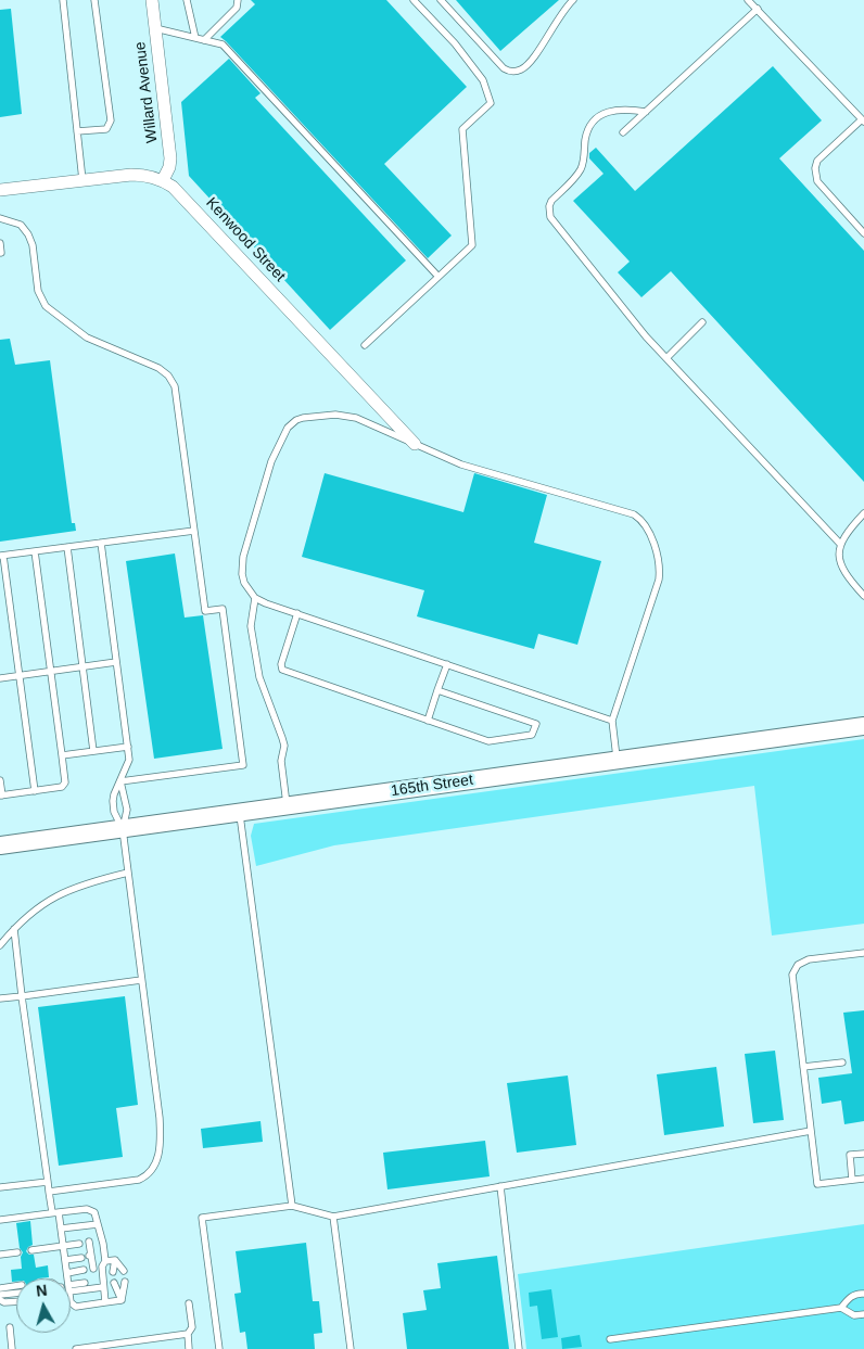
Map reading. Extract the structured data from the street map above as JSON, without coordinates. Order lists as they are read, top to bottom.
{
  "streets": {
    "main road": ["165th Street"],
    "street": ["Willard Avenue", "Kenwood Street"]
  },
  "crossings": [
    ["Willard Avenue", "Kenwood Street"]
  ],
  "north": "top"
}
